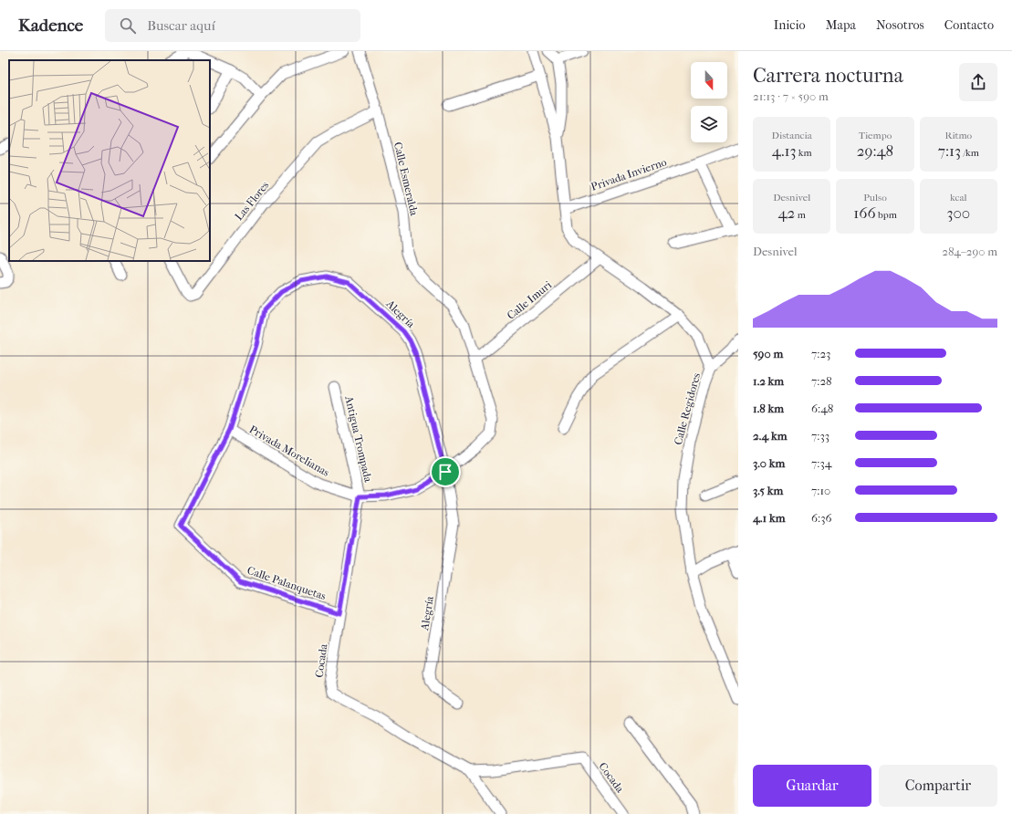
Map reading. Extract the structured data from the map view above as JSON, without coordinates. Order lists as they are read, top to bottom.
{
  "streets": {
    "street": [
      "Privada Invierno",
      "Calle Esmeralda",
      "Las Flores",
      "Calle Imuri",
      "Alegría",
      "Calle Regidores",
      "Antigua Trompada",
      "Privada Morelianas",
      "Calle Palanquetas",
      "Cocada"
    ]
  },
  "crossings": [
    ["Privada Invierno", "Calle Regidores"],
    ["Calle Esmeralda", "Las Flores"],
    ["Calle Esmeralda", "Calle Imuri"],
    ["Calle Esmeralda", "Alegría"],
    ["Calle Esmeralda", "Privada Morelianas"],
    ["Calle Imuri", "Calle Regidores"],
    ["Alegría", "Privada Morelianas"],
    ["Alegría", "Calle Palanquetas"],
    ["Antigua Trompada", "Privada Morelianas"],
    ["Antigua Trompada", "Cocada"],
    ["Privada Morelianas", "Cocada"],
    ["Calle Palanquetas", "Cocada"]
  ],
  "north": "bottom",
  "page": {
    "header": "Kadence",
    "search": "Buscar aquí",
    "nav": [
      "Inicio",
      "Mapa",
      "Nosotros",
      "Contacto"
    ],
    "heading": ["Carrera nocturna", "21:13 · 7 × 590 m"],
    "stats": [
      ["Distancia", "4.13 km"],
      ["Tiempo", "29:48"],
      ["Ritmo", "7:13 /km"],
      ["Desnivel", "42 m"],
      ["Pulso", "166 bpm"],
      ["kcal", "300"]
    ],
    "chart": ["Desnivel", "284–290 m"],
    "list": [
      {
        "name": "590 m",
        "note": "7:23"
      },
      {
        "name": "1.2 km",
        "note": "7:28"
      },
      {
        "name": "1.8 km",
        "note": "6:48"
      },
      {
        "name": "2.4 km",
        "note": "7:33"
      },
      {
        "name": "3.0 km",
        "note": "7:34"
      },
      {
        "name": "3.5 km",
        "note": "7:10"
      },
      {
        "name": "4.1 km",
        "note": "6:36"
      }
    ],
    "buttons": ["Guardar", "Compartir"]
  }
}
